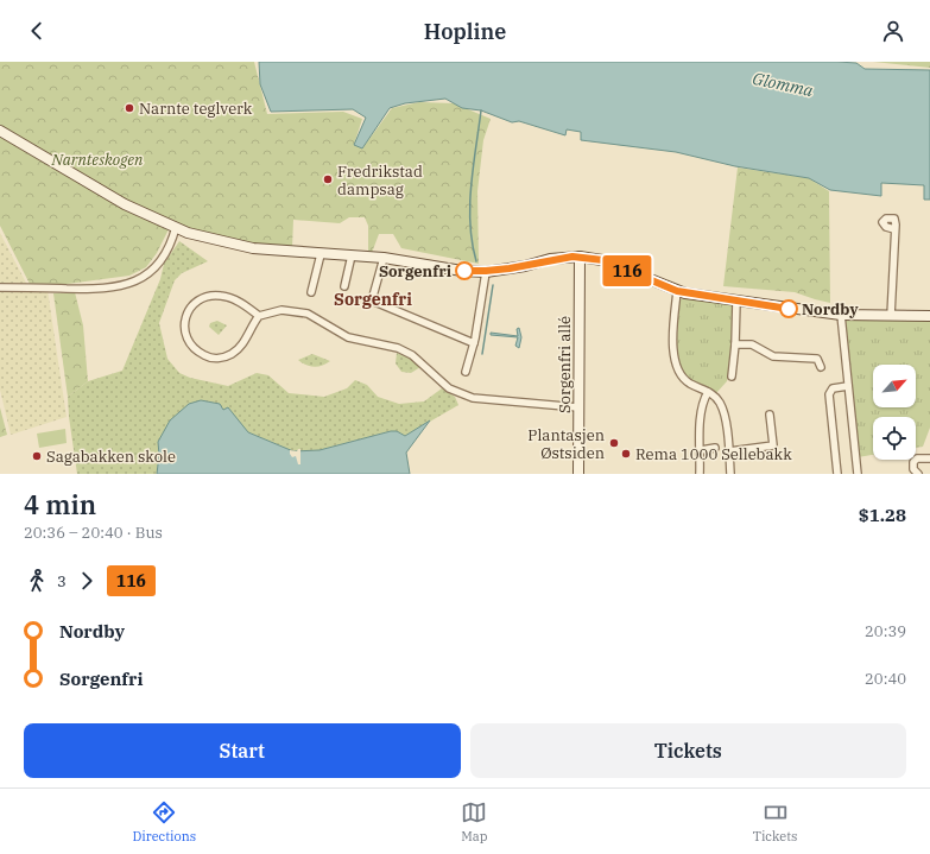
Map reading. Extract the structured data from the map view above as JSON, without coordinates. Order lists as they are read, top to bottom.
{
  "streets": {
    "main road": ["Sorgenfri allé"]
  },
  "districts": ["Sorgenfri"],
  "water": ["Glomma"],
  "parks": ["Narnteskogen"],
  "places": [
    "Narnte teglverk",
    "Fredrikstad dampsag",
    "Sorgenfri",
    "Nordby",
    "Plantasjen Østsiden",
    "Rema 1000 Sellebakk",
    "Sagabakken skole"
  ],
  "lines": ["bus line 116"],
  "north": "top right",
  "page": {
    "header": "Hopline",
    "on_map": "116",
    "heading": ["4 min", "20:36 – 20:40 · Bus", "$1.28"],
    "legs": ["3", "116"],
    "list": [
      {
        "name": "Nordby",
        "value": "20:39"
      },
      {
        "name": "Sorgenfri",
        "value": "20:40"
      }
    ],
    "buttons": ["Start", "Tickets"],
    "tabs": ["Directions", "Map", "Tickets"]
  }
}
